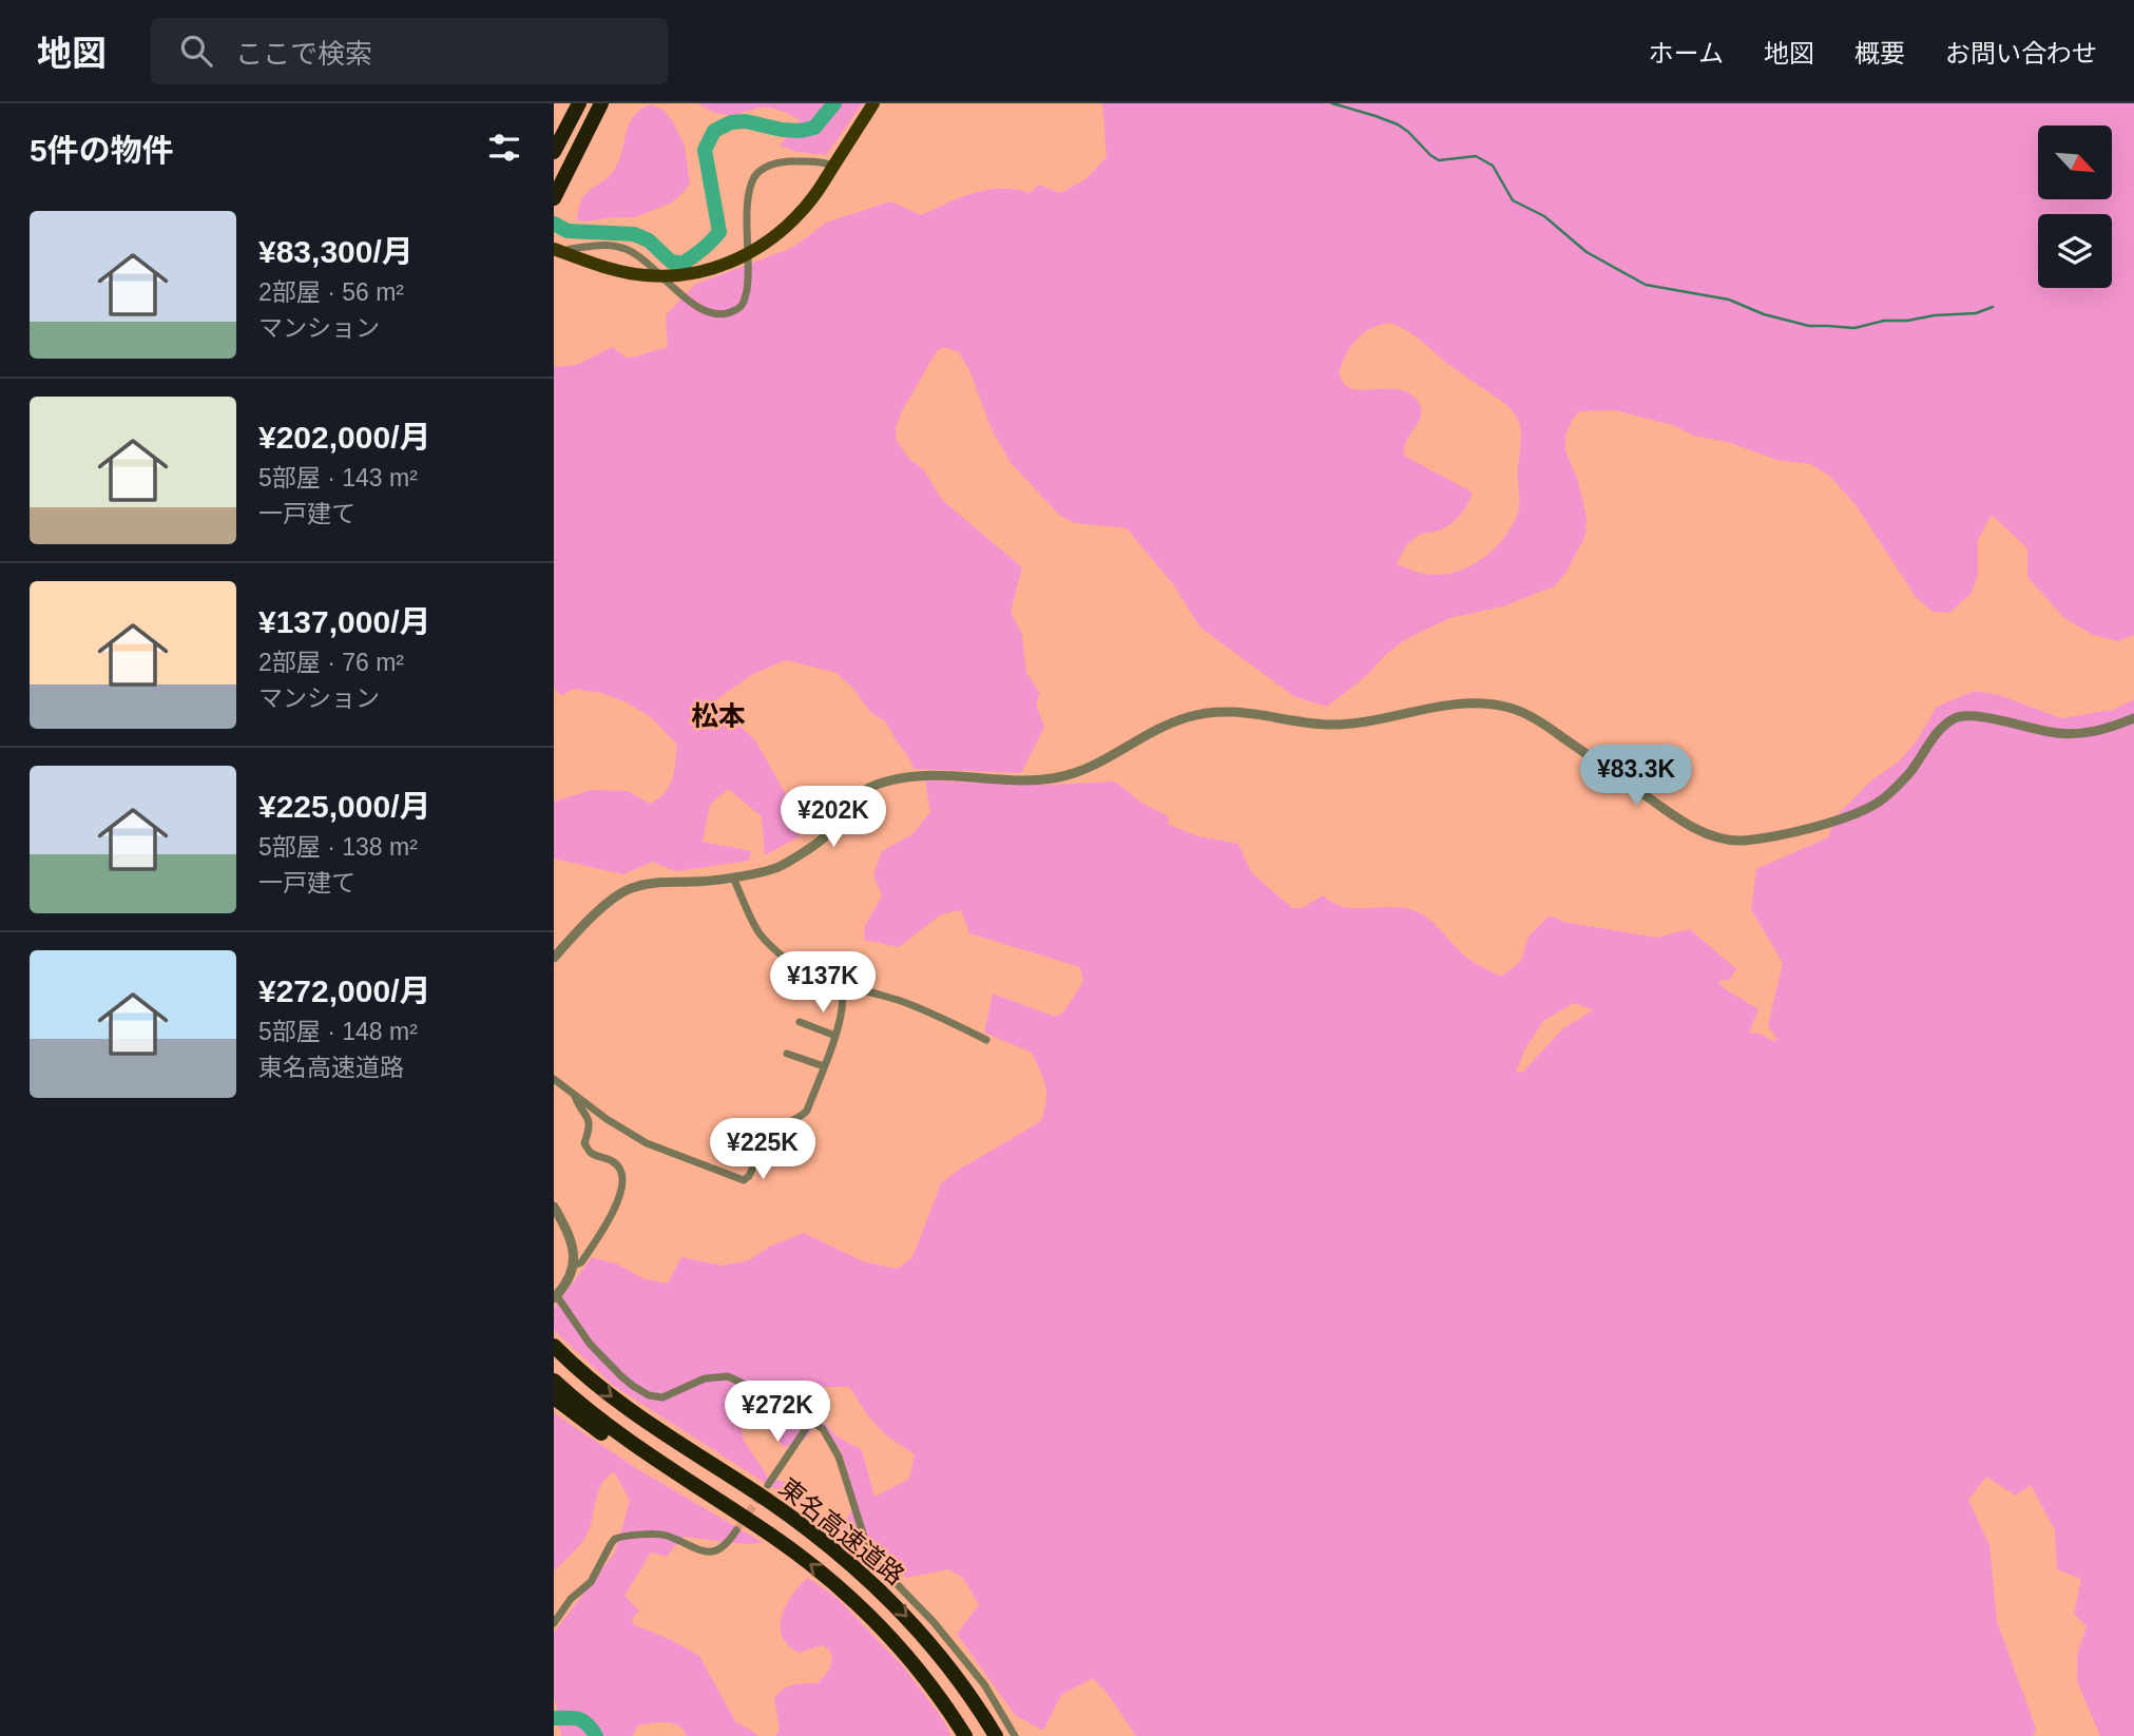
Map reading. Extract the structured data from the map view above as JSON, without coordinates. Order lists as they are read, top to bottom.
{
  "streets": {
    "highway": ["東名高速道路"]
  },
  "districts": ["松本"],
  "north": "bottom right",
  "page": {
    "header": "地図",
    "search": "ここで検索",
    "nav": [
      "ホーム",
      "地図",
      "概要",
      "お問い合わせ"
    ],
    "heading": "5件の物件",
    "list": [
      {
        "name": "¥83,300/月",
        "note": "2部屋 · 56 m² · マンション"
      },
      {
        "name": "¥202,000/月",
        "note": "5部屋 · 143 m² · 一戸建て"
      },
      {
        "name": "¥137,000/月",
        "note": "2部屋 · 76 m² · マンション"
      },
      {
        "name": "¥225,000/月",
        "note": "5部屋 · 138 m² · 一戸建て"
      },
      {
        "name": "¥272,000/月",
        "note": "5部屋 · 148 m² · 東名高速道路"
      }
    ],
    "price": [
      "¥83.3K",
      "¥202K",
      "¥137K",
      "¥225K",
      "¥272K"
    ]
  }
}
